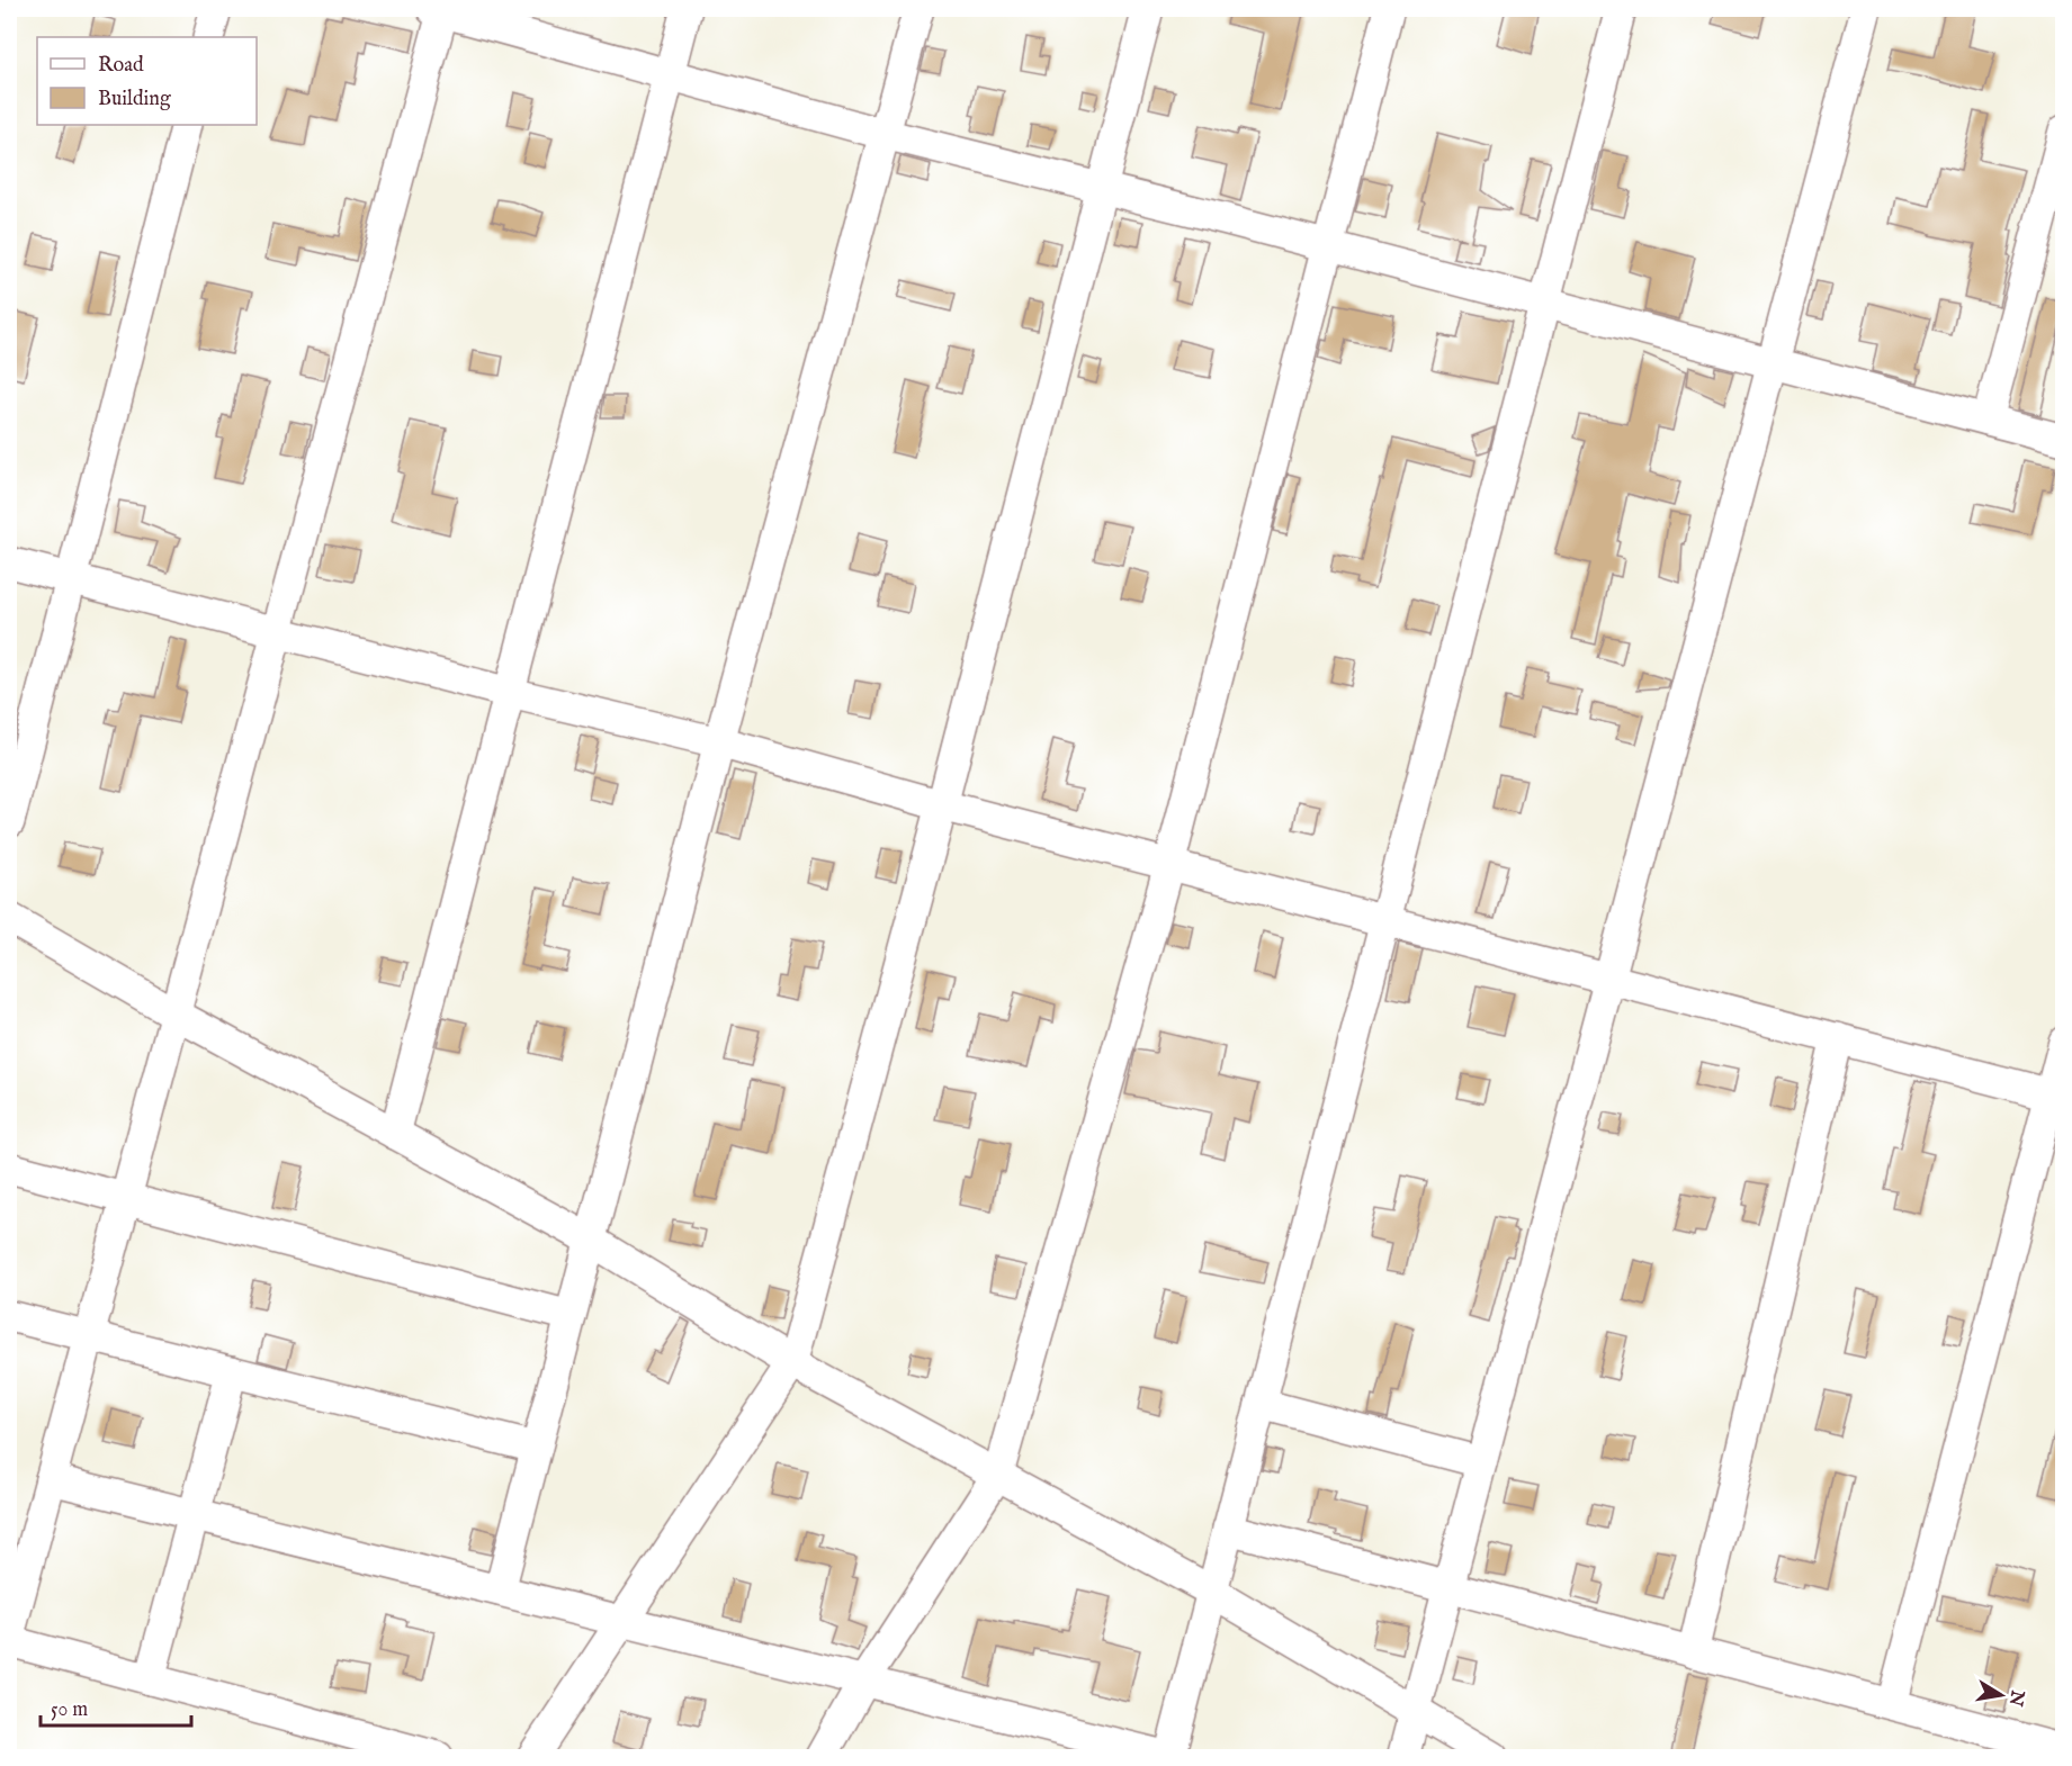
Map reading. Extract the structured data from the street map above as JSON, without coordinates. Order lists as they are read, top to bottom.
{
  "legend": ["Road", "Building"],
  "scale_bar": "50 m",
  "north": "right"
}
